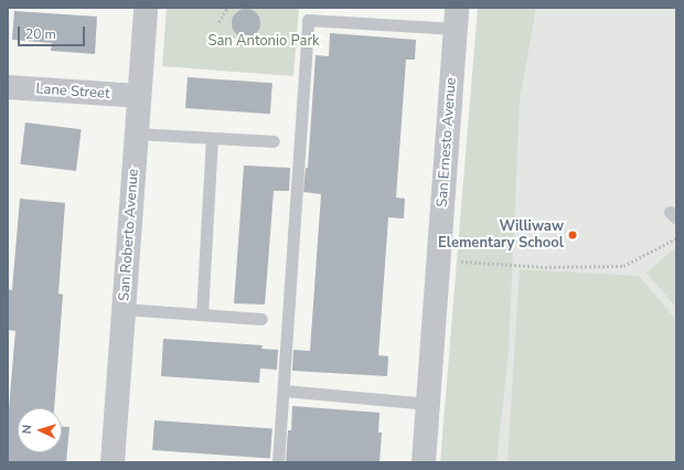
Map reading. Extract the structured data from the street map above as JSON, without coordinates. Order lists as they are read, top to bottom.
{
  "streets": {
    "street": ["Lane Street", "San Ernesto Avenue", "San Roberto Avenue"]
  },
  "crossings": [
    ["Lane Street", "San Roberto Avenue"]
  ],
  "parks": ["San Antonio Park"],
  "places": ["Williwaw Elementary School"],
  "scale_bar": "20 m",
  "north": "left"
}
